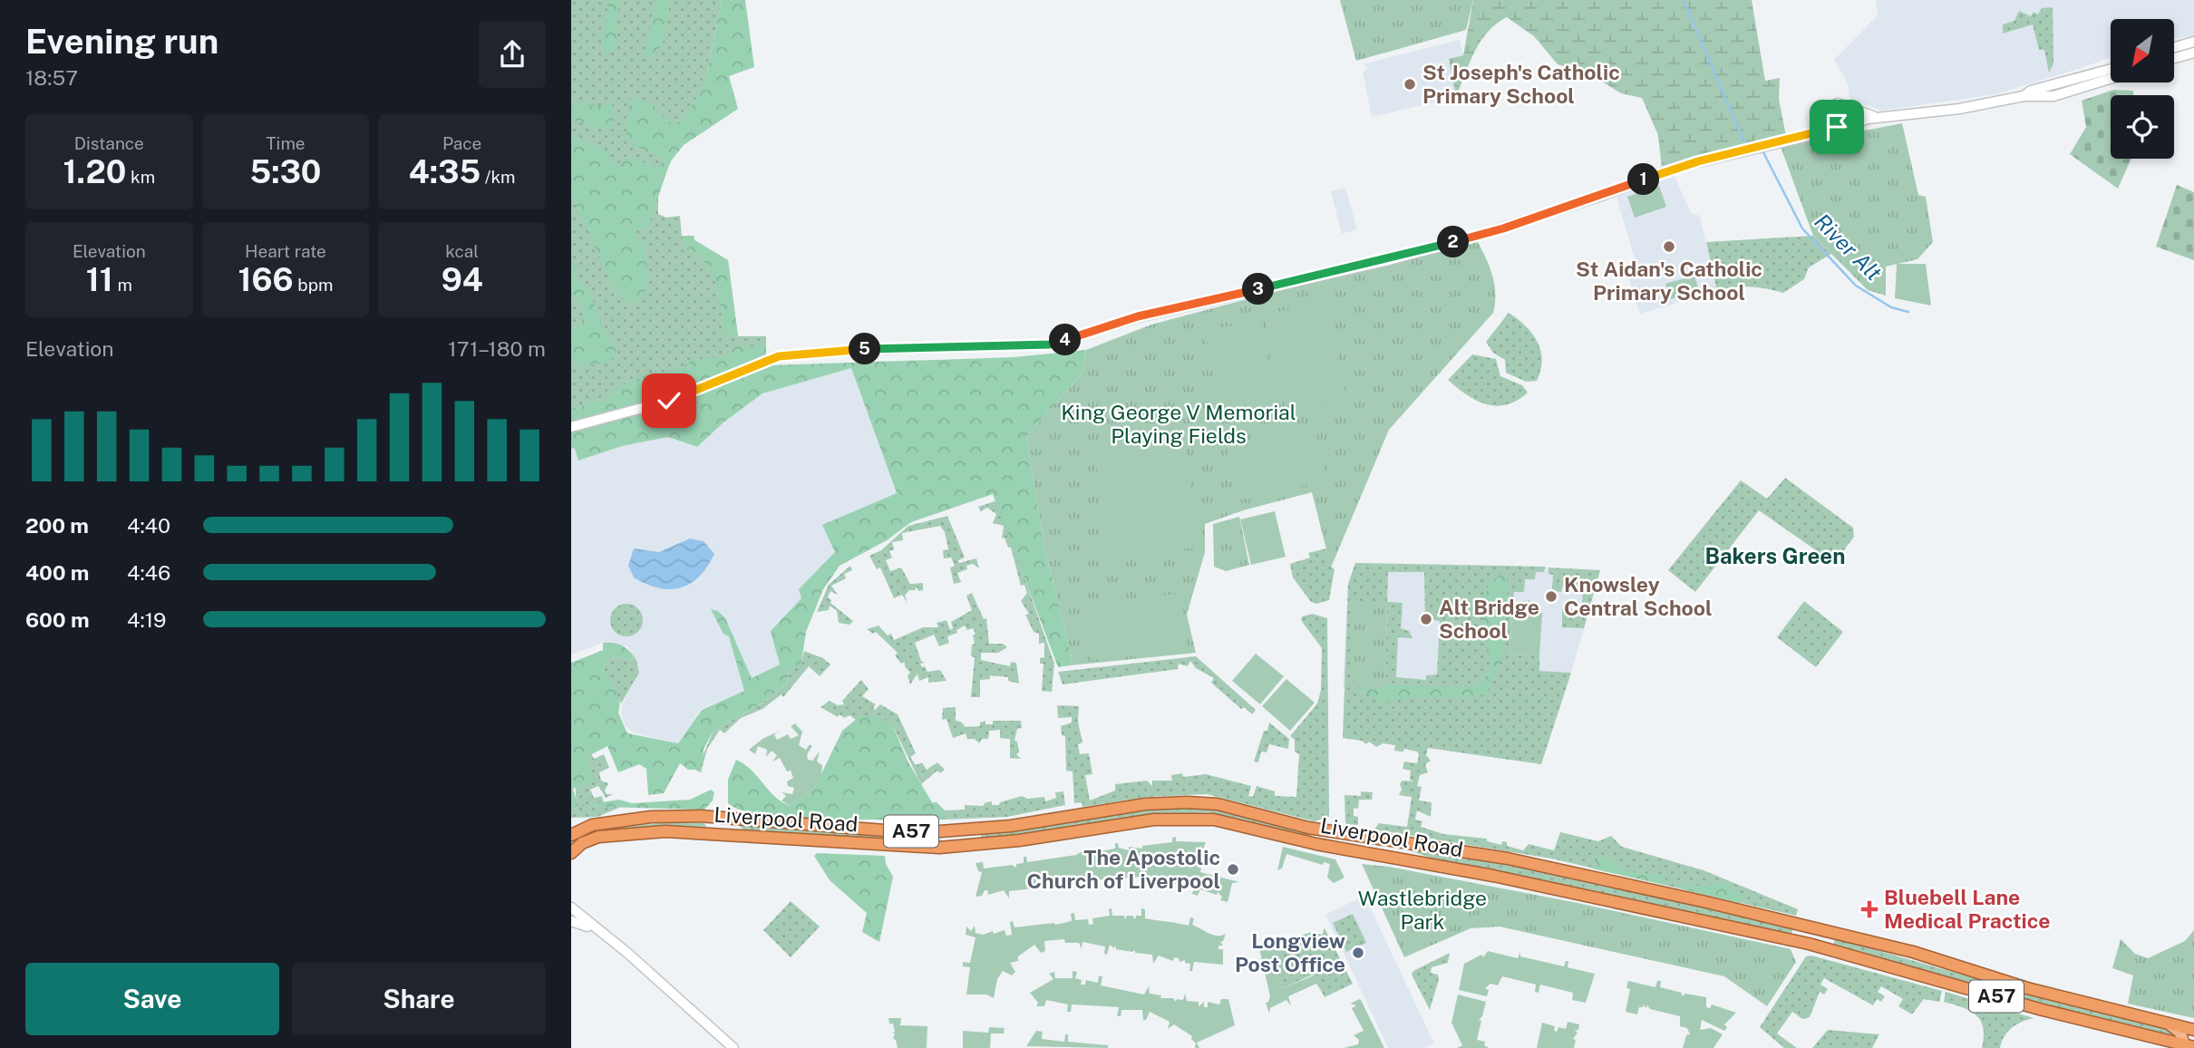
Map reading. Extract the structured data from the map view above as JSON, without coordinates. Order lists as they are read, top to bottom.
{
  "streets": {
    "highway": ["Liverpool Road", "A57"]
  },
  "districts": ["Bakers Green"],
  "water": ["River Alt"],
  "parks": ["King George V Memorial Playing Fields", "Wastlebridge Park"],
  "places": {
    "other": [
      "St Joseph's Catholic Primary School",
      "St Aidan's Catholic Primary School",
      "Knowsley Central School",
      "Alt Bridge School",
      "The Apostolic Church of Liverpool",
      "Longview Post Office"
    ],
    "health": ["Bluebell Lane Medical Practice"]
  },
  "north": "bottom left",
  "page": {
    "heading": ["Evening run", "18:57"],
    "stats": [
      ["Distance", "1.20 km"],
      ["Time", "5:30"],
      ["Pace", "4:35 /km"],
      ["Elevation", "11 m"],
      ["Heart rate", "166 bpm"],
      ["kcal", "94"]
    ],
    "pins": [
      "1",
      "2",
      "3",
      "4",
      "5"
    ],
    "chart": ["Elevation", "171–180 m"],
    "list": [
      {
        "name": "200 m",
        "note": "4:40"
      },
      {
        "name": "400 m",
        "note": "4:46"
      },
      {
        "name": "600 m",
        "note": "4:19"
      }
    ],
    "buttons": ["Save", "Share"]
  }
}
